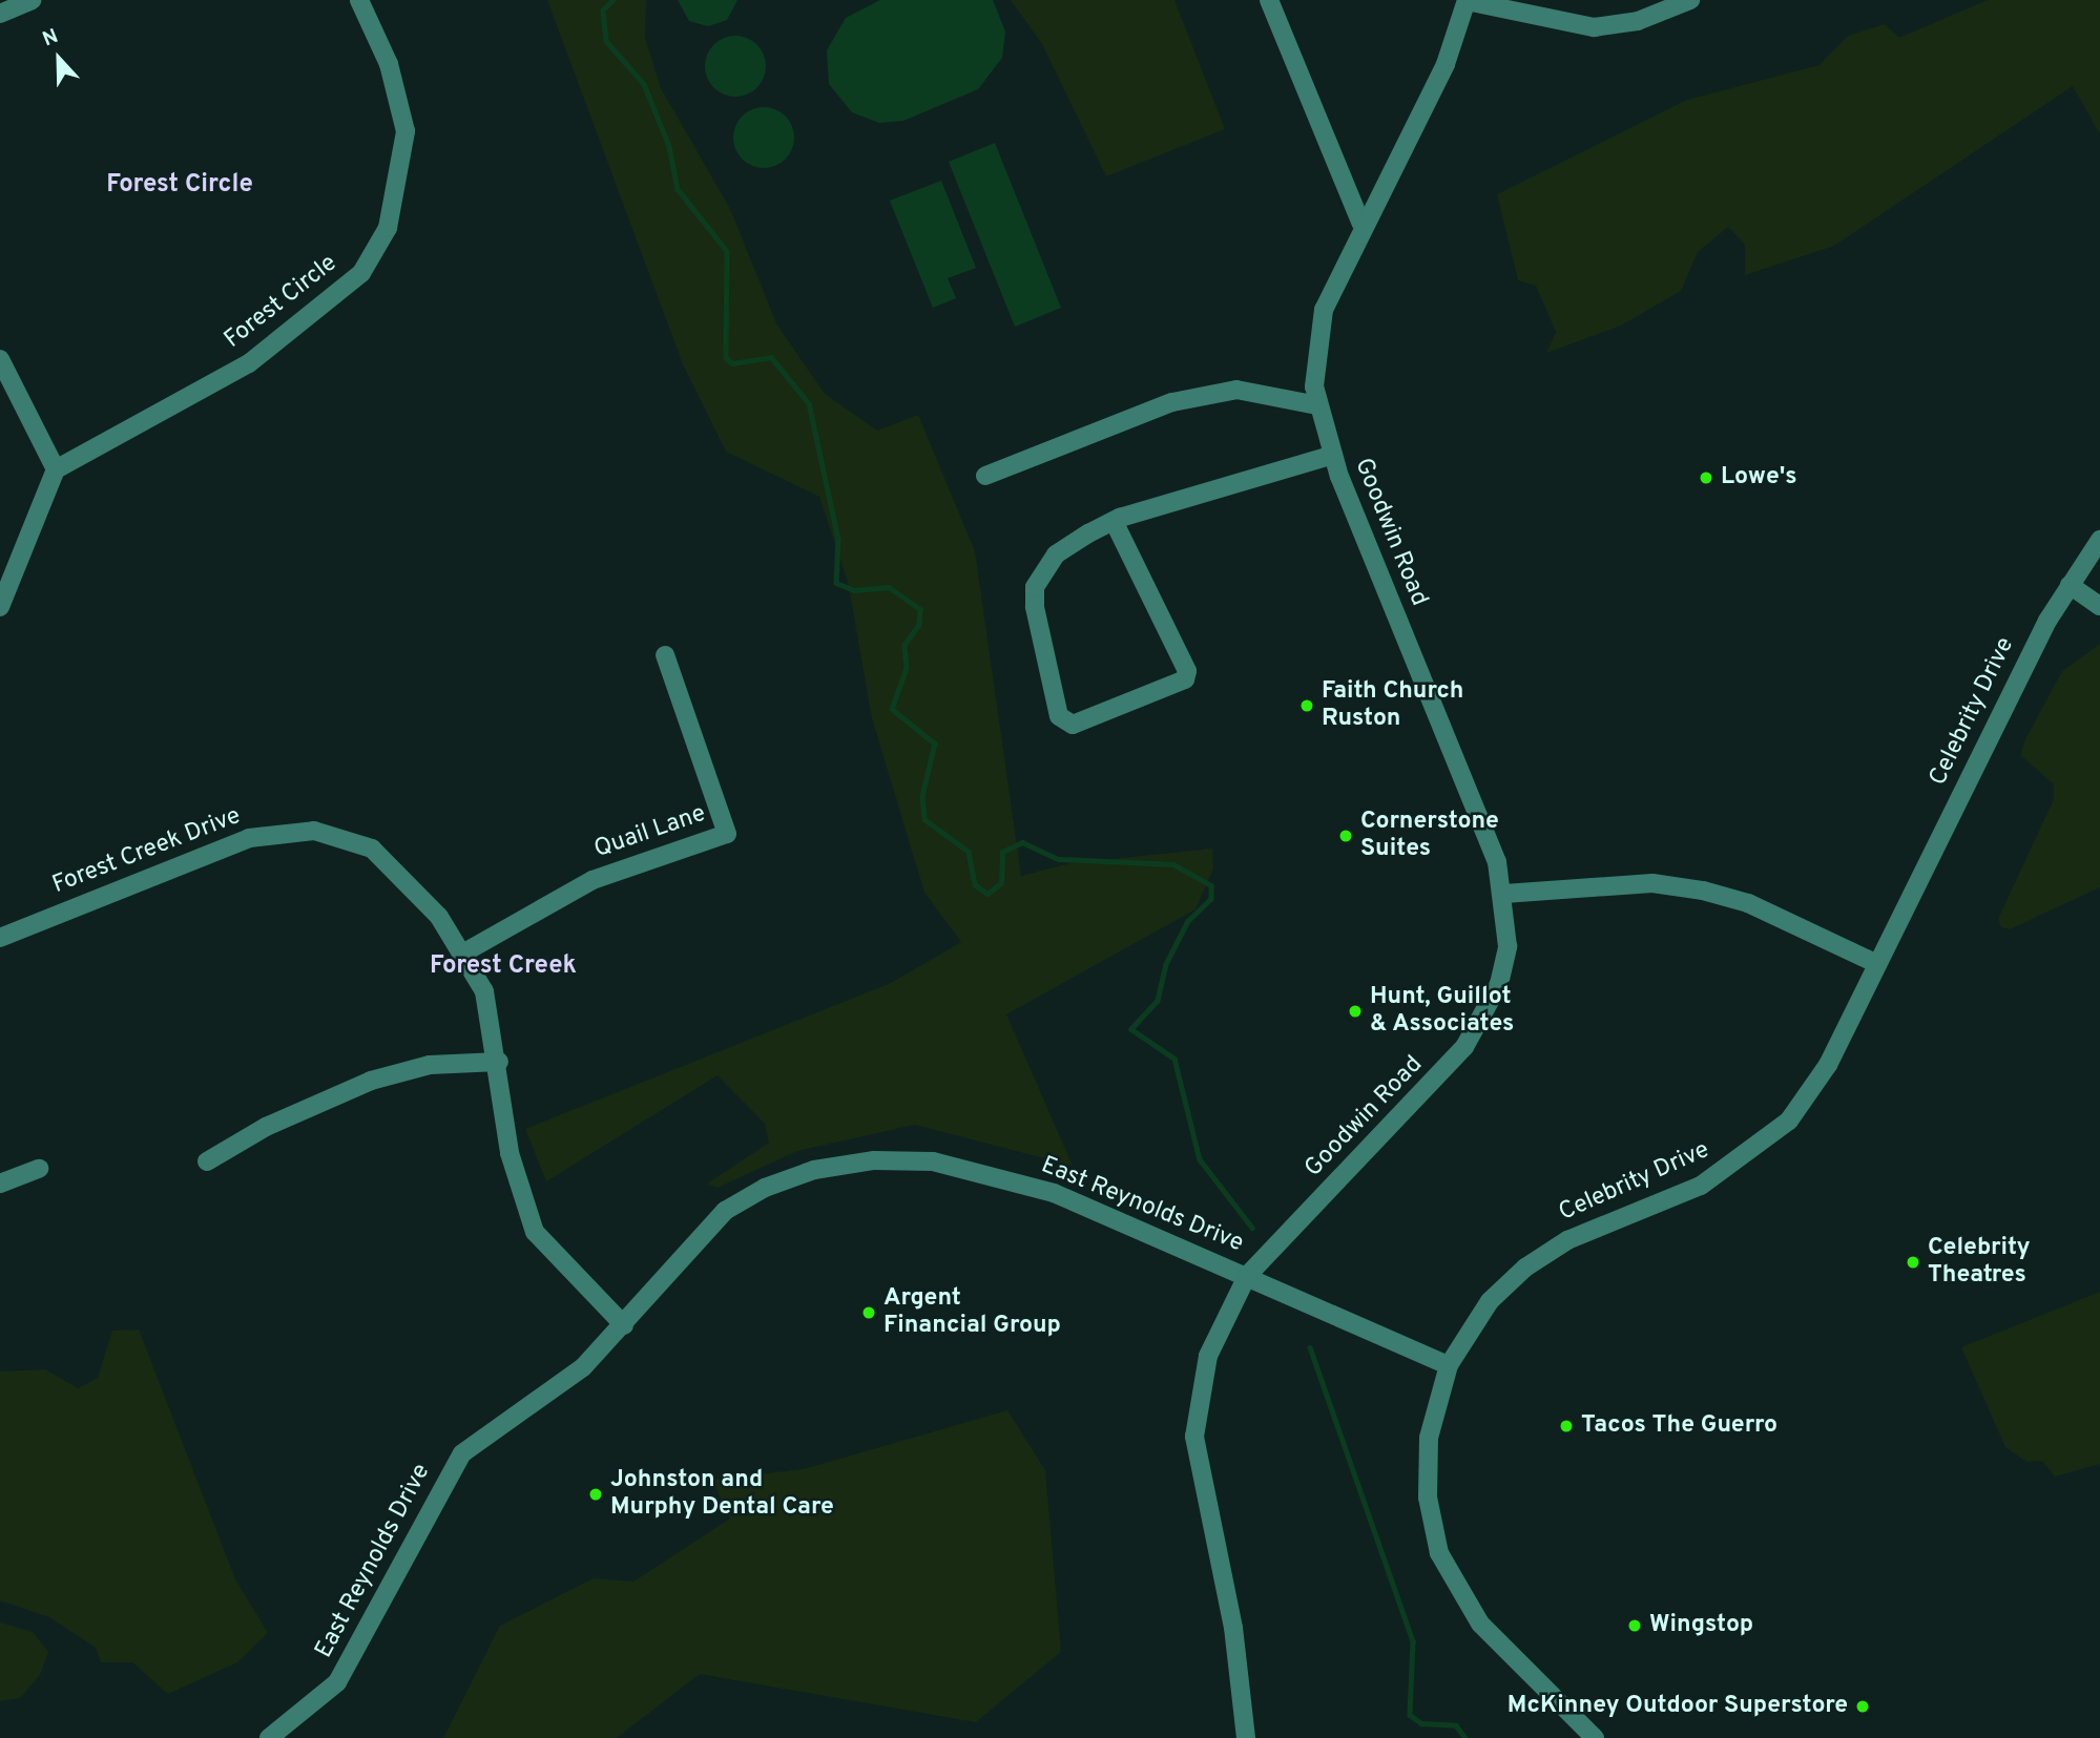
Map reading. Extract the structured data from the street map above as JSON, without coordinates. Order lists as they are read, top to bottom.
{
  "streets": {
    "street": [
      "Forest Circle",
      "Goodwin Road",
      "Celebrity Drive",
      "Quail Lane",
      "Forest Creek Drive",
      "East Reynolds Drive"
    ]
  },
  "crossings": [
    ["Goodwin Road", "East Reynolds Drive"],
    ["Celebrity Drive", "East Reynolds Drive"],
    ["Quail Lane", "Forest Creek Drive"],
    ["Forest Creek Drive", "East Reynolds Drive"]
  ],
  "districts": ["Forest Circle", "Forest Creek"],
  "places": [
    "Lowe's",
    "Faith Church Ruston",
    "Cornerstone Suites",
    "Hunt, Guillot & Associates",
    "Celebrity Theatres",
    "Argent Financial Group",
    "Tacos The Guerro",
    "Johnston and Murphy Dental Care",
    "Wingstop",
    "McKinney Outdoor Superstore"
  ],
  "north": "top"
}
